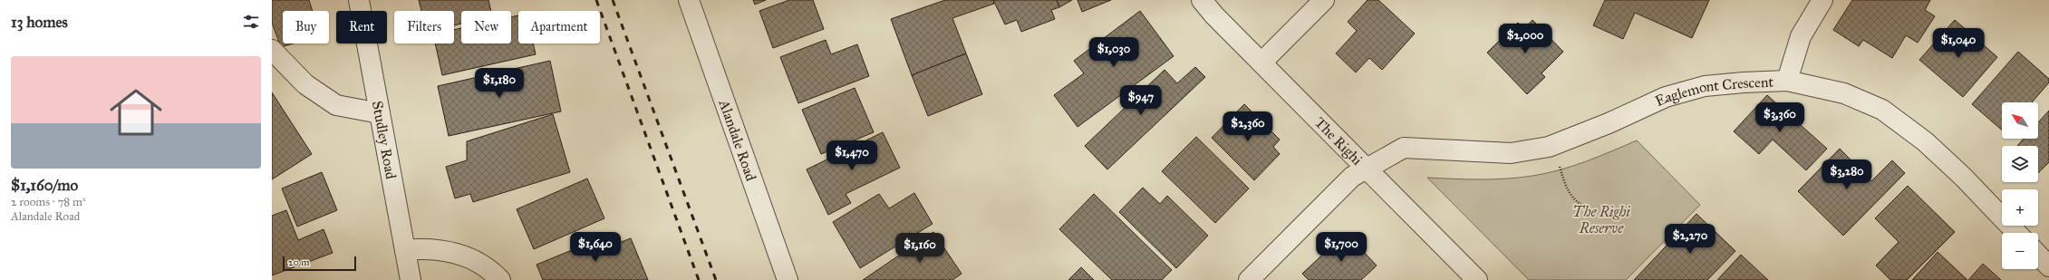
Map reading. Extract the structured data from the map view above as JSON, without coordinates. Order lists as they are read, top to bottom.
{
  "streets": {
    "street": [
      "Eaglemont Crescent",
      "Alandale Road",
      "Studley Road",
      "The Righi"
    ]
  },
  "crossings": [
    ["Eaglemont Crescent", "The Righi"]
  ],
  "parks": ["The Righi Reserve"],
  "scale_bar": "20 m",
  "north": "top left",
  "page": {
    "heading": "13 homes",
    "chip": [
      "Buy",
      "Rent",
      "Filters",
      "New",
      "Apartment"
    ],
    "price": [
      "$2,000",
      "$1,040",
      "$1,030",
      "$1,180",
      "$947",
      "$3,360",
      "$2,360",
      "$1,470",
      "$3,280",
      "$2,270",
      "$1,640",
      "$1,700",
      "$1,160"
    ],
    "list": [
      {
        "name": "$1,160/mo",
        "note": "2 rooms · 78 m² · Alandale Road"
      }
    ],
    "map_buttons": ["+", "−"],
    "scale": "20 m"
  }
}
